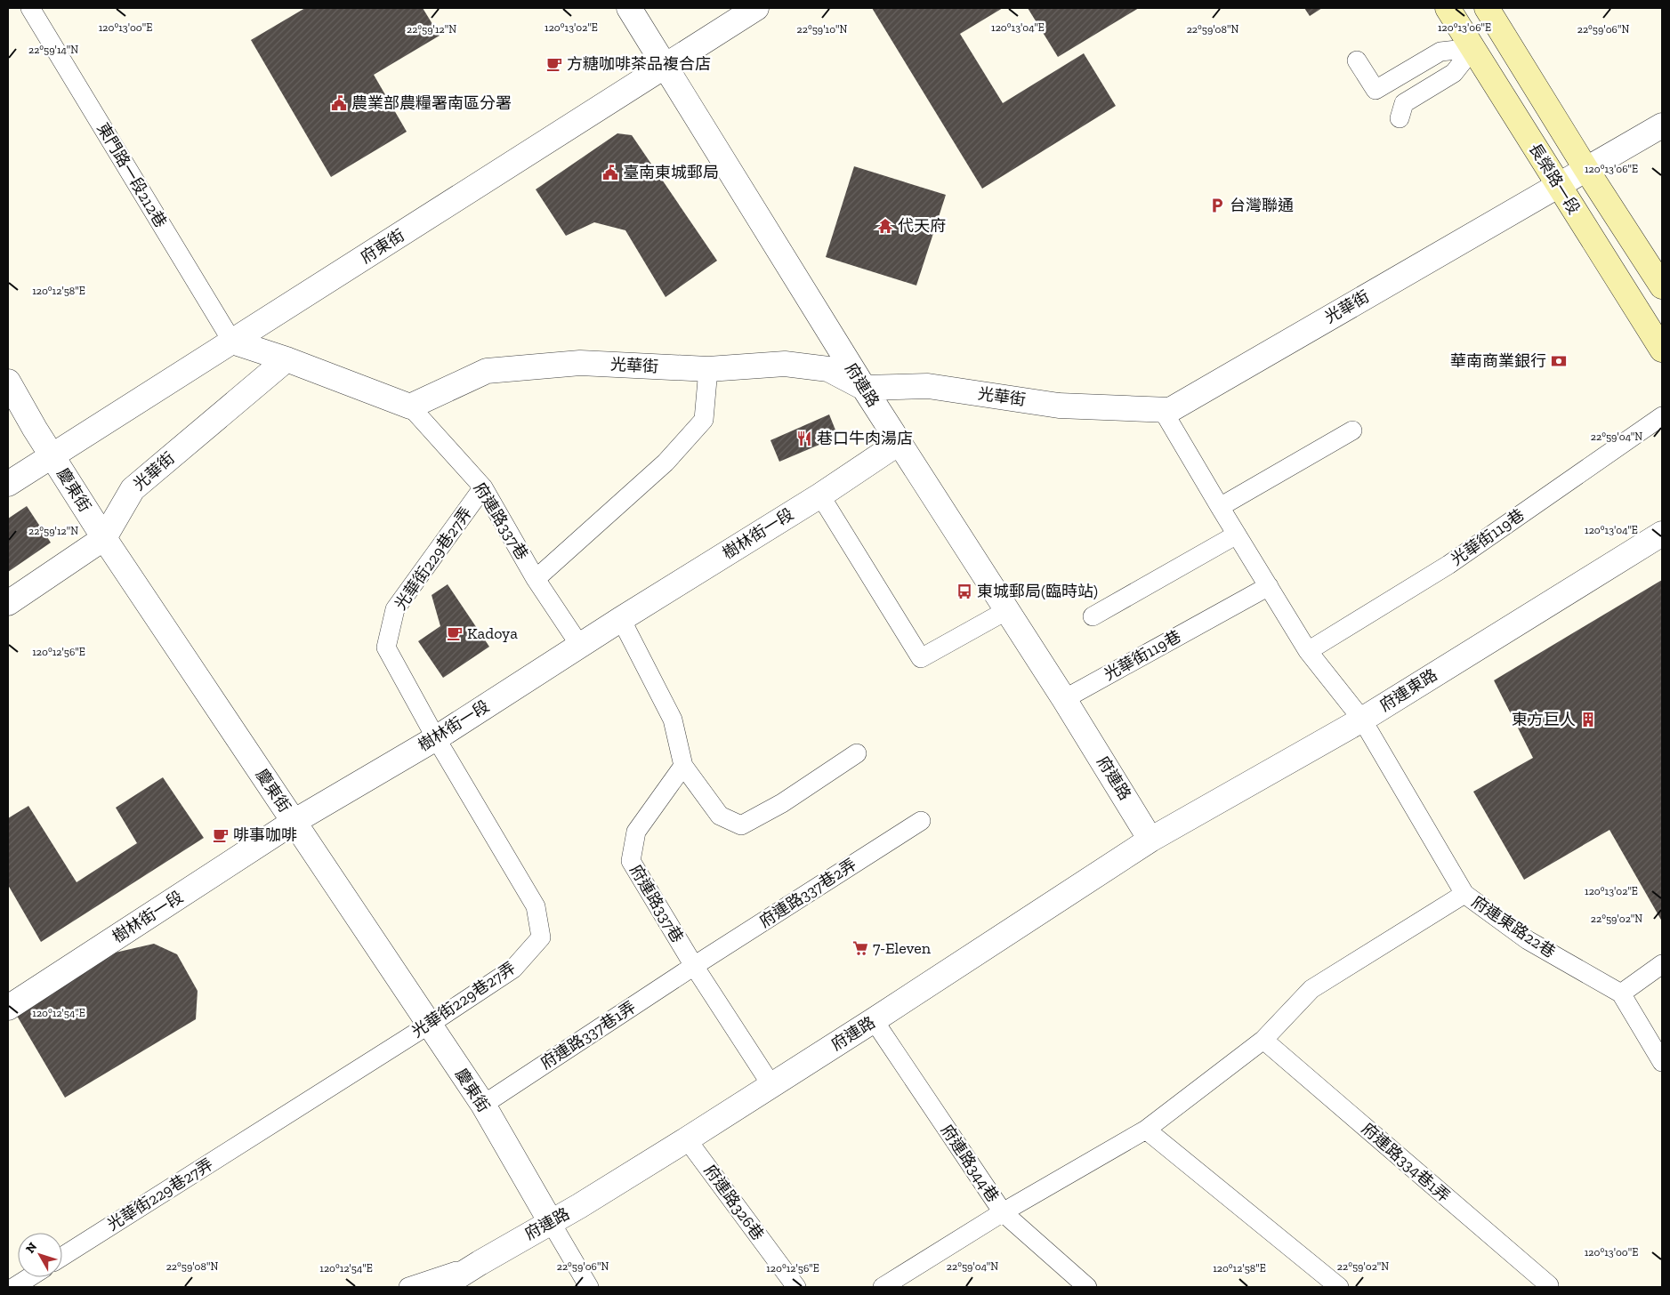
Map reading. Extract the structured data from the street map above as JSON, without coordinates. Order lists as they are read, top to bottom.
{
  "streets": {
    "street": [
      "長榮路一段",
      "府東街",
      "光華街",
      "府連路",
      "慶東街",
      "樹林街一段",
      "府連東路"
    ],
    "lane": [
      "東門路一段212巷",
      "府連路337巷",
      "光華街119巷",
      "光華街229巷27弄",
      "府連路337巷2弄",
      "府連東路22巷",
      "府連路337巷1弄",
      "府連路334巷1弄",
      "府連路344巷",
      "府連路326巷"
    ]
  },
  "crossings": [
    ["東門路一段212巷", "府東街"],
    ["長榮路一段", "光華街"],
    ["府東街", "府連路"],
    ["府東街", "慶東街"],
    ["光華街", "府連路"],
    ["光華街", "慶東街"],
    ["光華街", "府連路337巷"],
    ["府連路", "慶東街"],
    ["府連路", "府連路337巷"],
    ["府連路", "樹林街一段"],
    ["府連路", "光華街119巷"],
    ["府連路", "府連東路"],
    ["府連路", "府連路344巷"],
    ["府連路", "府連路326巷"],
    ["慶東街", "樹林街一段"],
    ["慶東街", "光華街229巷27弄"],
    ["慶東街", "府連路337巷1弄"],
    ["府連路337巷", "樹林街一段"],
    ["府連路337巷", "光華街229巷27弄"],
    ["府連路337巷", "府連路337巷2弄"],
    ["府連路337巷", "府連路337巷1弄"],
    ["樹林街一段", "光華街229巷27弄"],
    ["府連東路", "府連東路22巷"],
    ["府連路337巷2弄", "府連路337巷1弄"]
  ],
  "places": {
    "cafe": ["方糖咖啡茶品複合店", "Kadoya", "啡事咖啡"],
    "public building": ["農業部農糧署南區分署", "臺南東城郵局"],
    "parking": ["台灣聯通"],
    "temple": ["代天府"],
    "bank": ["華南商業銀行"],
    "restaurant": ["巷口牛肉湯店"],
    "bus stop": ["東城郵局(臨時站)"],
    "building": ["東方巨人"],
    "supermarket": ["7-Eleven"]
  },
  "north": "top left",
  "coordinates": [
    "120°13'06\"E",
    "120°13'00\"E",
    "120°13'02\"E",
    "120°13'04\"E",
    "22°59'12\"N",
    "22°59'10\"N",
    "22°59'08\"N",
    "22°59'06\"N",
    "22°59'14\"N",
    "120°12'58\"E",
    "22°59'04\"N",
    "120°12'56\"E",
    "22°59'02\"N",
    "120°12'54\"E"
  ]
}
